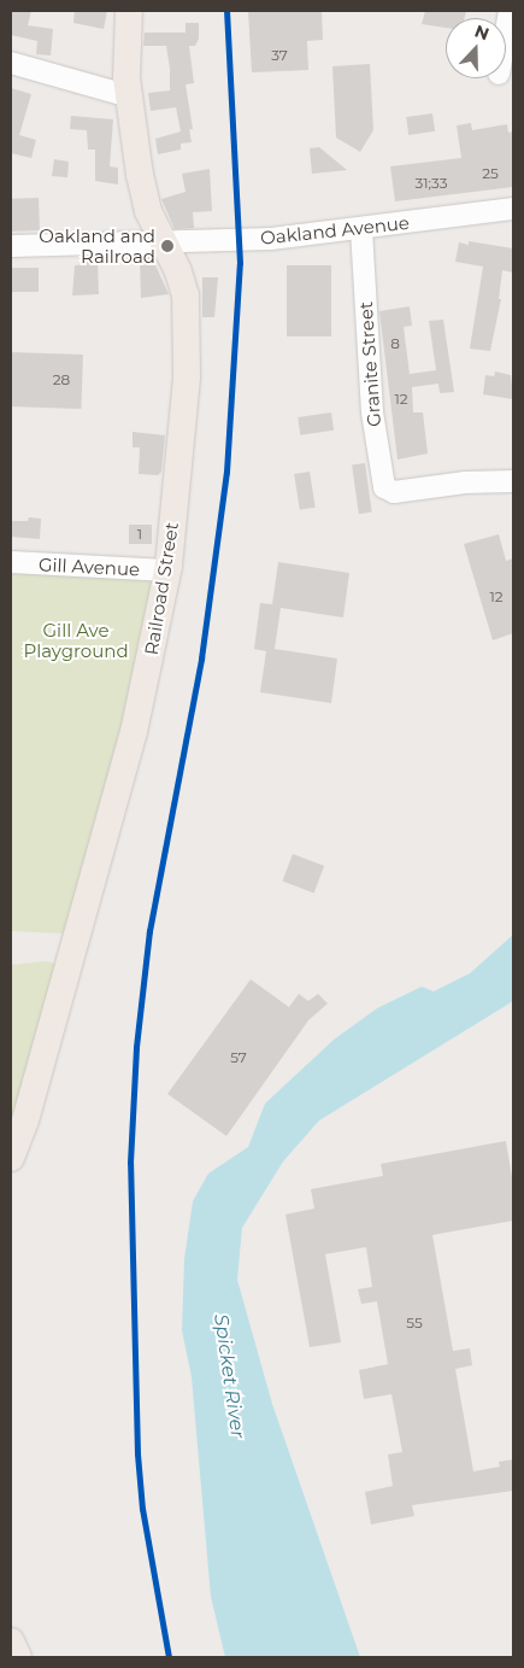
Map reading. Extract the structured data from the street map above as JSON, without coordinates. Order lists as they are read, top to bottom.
{
  "streets": {
    "main road": ["Railroad Street"],
    "street": ["Oakland Avenue", "Granite Street", "Gill Avenue"]
  },
  "crossings": [
    ["Oakland Avenue", "Granite Street"],
    ["Oakland Avenue", "Railroad Street"],
    ["Gill Avenue", "Railroad Street"]
  ],
  "water": ["Spicket River"],
  "parks": ["Gill Ave Playground"],
  "places": ["Oakland and Railroad"],
  "house_numbers": [
    "37",
    "25",
    "31;33",
    "8",
    "28",
    "12",
    "1",
    "12",
    "57",
    "55"
  ],
  "north": "top"
}
